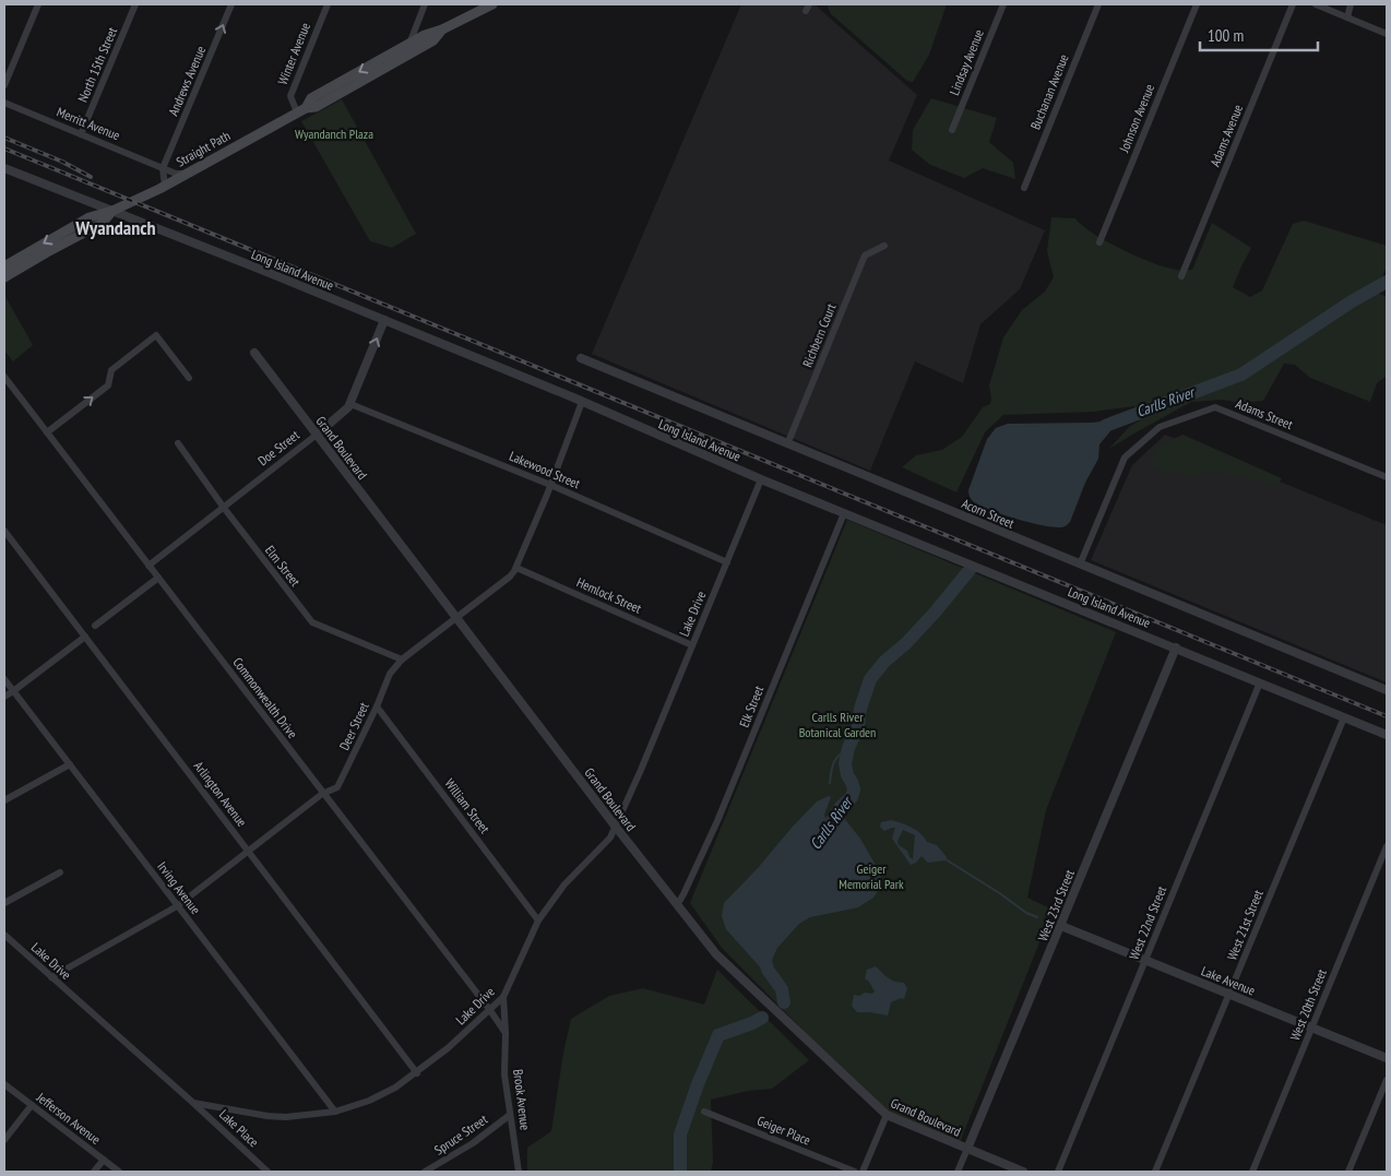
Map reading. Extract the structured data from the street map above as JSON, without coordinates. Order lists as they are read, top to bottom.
{
  "streets": {
    "main road": ["Straight Path"],
    "street": [
      "Winter Avenue",
      "Lindsay Avenue",
      "North 15th Street",
      "Andrews Avenue",
      "Buchanan Avenue",
      "Johnson Avenue",
      "Merritt Avenue",
      "Adams Avenue",
      "Long Island Avenue",
      "Richbern Court",
      "Adams Street",
      "Doe Street",
      "Grand Boulevard",
      "Lakewood Street",
      "Acorn Street",
      "Elm Street",
      "Hemlock Street",
      "Lake Drive",
      "Commonwealth Drive",
      "Elk Street",
      "Deer Street",
      "Arlington Avenue",
      "William Street",
      "Irving Avenue",
      "West 23rd Street",
      "West 22nd Street",
      "West 21st Street",
      "Lake Avenue",
      "West 20th Street",
      "Brook Avenue",
      "Jefferson Avenue",
      "Lake Place",
      "Geiger Place",
      "Spruce Street"
    ]
  },
  "crossings": [
    ["Winter Avenue", "Straight Path"],
    ["North 15th Street", "Merritt Avenue"],
    ["Andrews Avenue", "Merritt Avenue"],
    ["Merritt Avenue", "Straight Path"],
    ["Straight Path", "Long Island Avenue"],
    ["Long Island Avenue", "Doe Street"],
    ["Long Island Avenue", "Lake Drive"],
    ["Long Island Avenue", "Elk Street"],
    ["Long Island Avenue", "Deer Street"],
    ["Long Island Avenue", "West 23rd Street"],
    ["Long Island Avenue", "West 22nd Street"],
    ["Long Island Avenue", "West 21st Street"],
    ["Richbern Court", "Acorn Street"],
    ["Adams Street", "Acorn Street"],
    ["Doe Street", "Grand Boulevard"],
    ["Doe Street", "Lakewood Street"],
    ["Doe Street", "Elm Street"],
    ["Doe Street", "Commonwealth Drive"],
    ["Grand Boulevard", "Lake Drive"],
    ["Grand Boulevard", "Elk Street"],
    ["Grand Boulevard", "Deer Street"],
    ["Grand Boulevard", "West 23rd Street"],
    ["Lakewood Street", "Lake Drive"],
    ["Lakewood Street", "Deer Street"],
    ["Elm Street", "Deer Street"],
    ["Hemlock Street", "Lake Drive"],
    ["Hemlock Street", "Deer Street"],
    ["Lake Drive", "Commonwealth Drive"],
    ["Lake Drive", "Deer Street"],
    ["Lake Drive", "Arlington Avenue"],
    ["Lake Drive", "William Street"],
    ["Lake Drive", "Irving Avenue"],
    ["Lake Drive", "Brook Avenue"],
    ["Lake Drive", "Lake Place"],
    ["Commonwealth Drive", "Deer Street"],
    ["Commonwealth Drive", "Brook Avenue"],
    ["Deer Street", "Arlington Avenue"],
    ["Deer Street", "William Street"],
    ["Deer Street", "Irving Avenue"],
    ["West 23rd Street", "Lake Avenue"],
    ["West 22nd Street", "Lake Avenue"],
    ["West 21st Street", "Lake Avenue"],
    ["Lake Avenue", "West 20th Street"],
    ["Brook Avenue", "Spruce Street"]
  ],
  "one_way": ["Andrews Avenue"],
  "districts": ["Wyandanch"],
  "water": ["Carlls River"],
  "parks": ["Wyandanch Plaza", "Carlls River Botanical Garden", "Geiger Memorial Park"],
  "scale_bar": "100 m"
}
